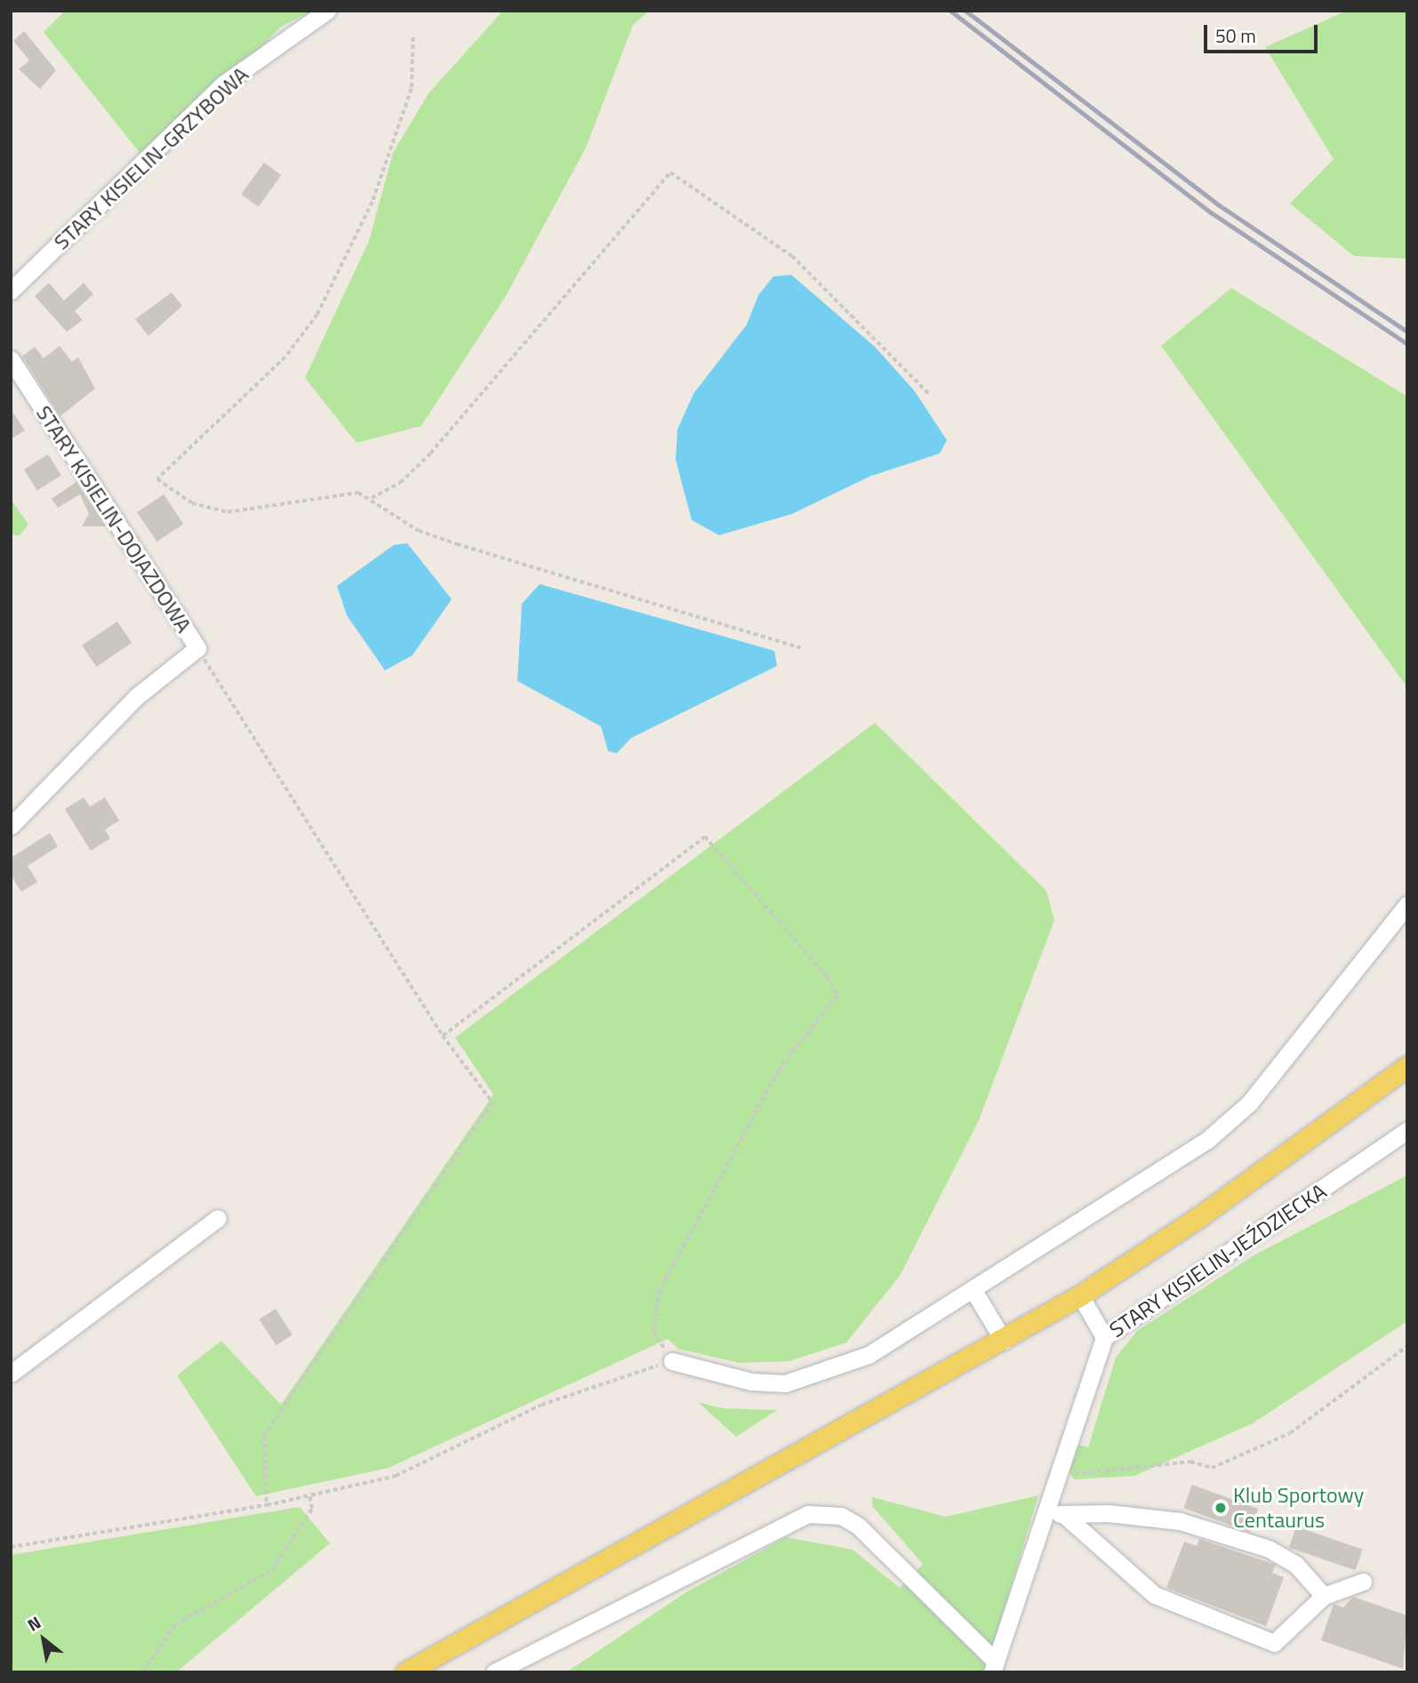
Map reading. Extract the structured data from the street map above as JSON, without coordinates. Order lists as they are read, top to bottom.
{
  "streets": {
    "street": ["STARY KISIELIN-GRZYBOWA", "STARY KISIELIN-DOJAZDOWA", "STARY KISIELIN-JEŹDZIECKA"]
  },
  "places": ["Klub Sportowy Centaurus"],
  "scale_bar": "50 m",
  "north": "top left"
}
